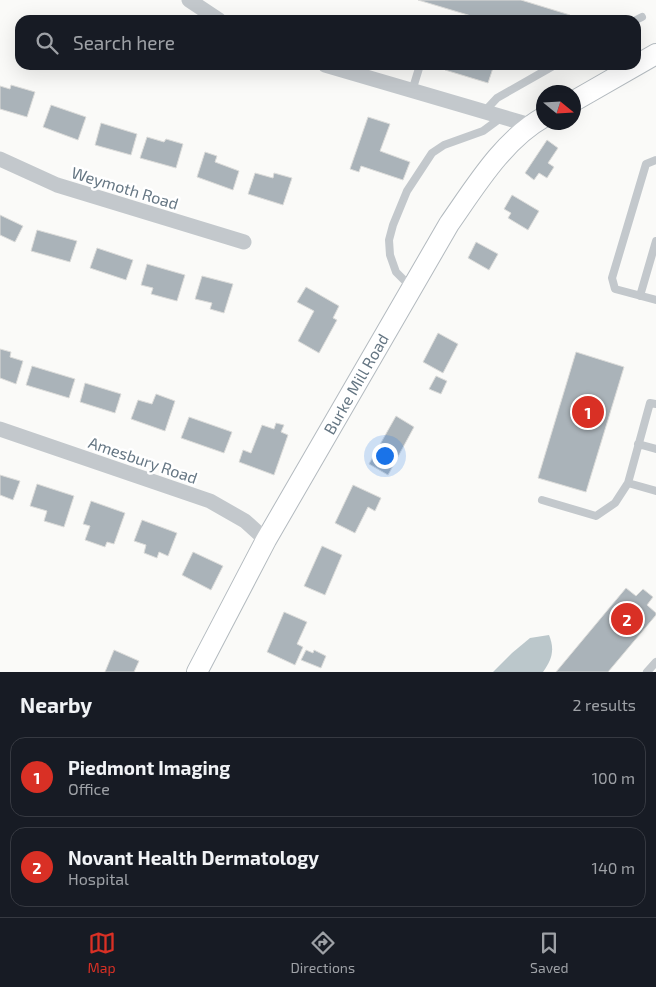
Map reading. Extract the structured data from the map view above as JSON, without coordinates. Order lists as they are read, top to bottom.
{
  "streets": {
    "street": ["Weymoth Road", "Burke Mill Road", "Amesbury Road"]
  },
  "crossings": [
    ["Burke Mill Road", "Amesbury Road"]
  ],
  "north": "right",
  "page": {
    "search": "Search here",
    "pins": ["1", "2"],
    "heading": ["Nearby", "2 results"],
    "list": [
      {
        "mark": "1",
        "name": "Piedmont Imaging",
        "note": "Office",
        "value": "100 m"
      },
      {
        "mark": "2",
        "name": "Novant Health Dermatology",
        "note": "Hospital",
        "value": "140 m"
      }
    ],
    "nav": ["Map", "Directions", "Saved"]
  }
}
